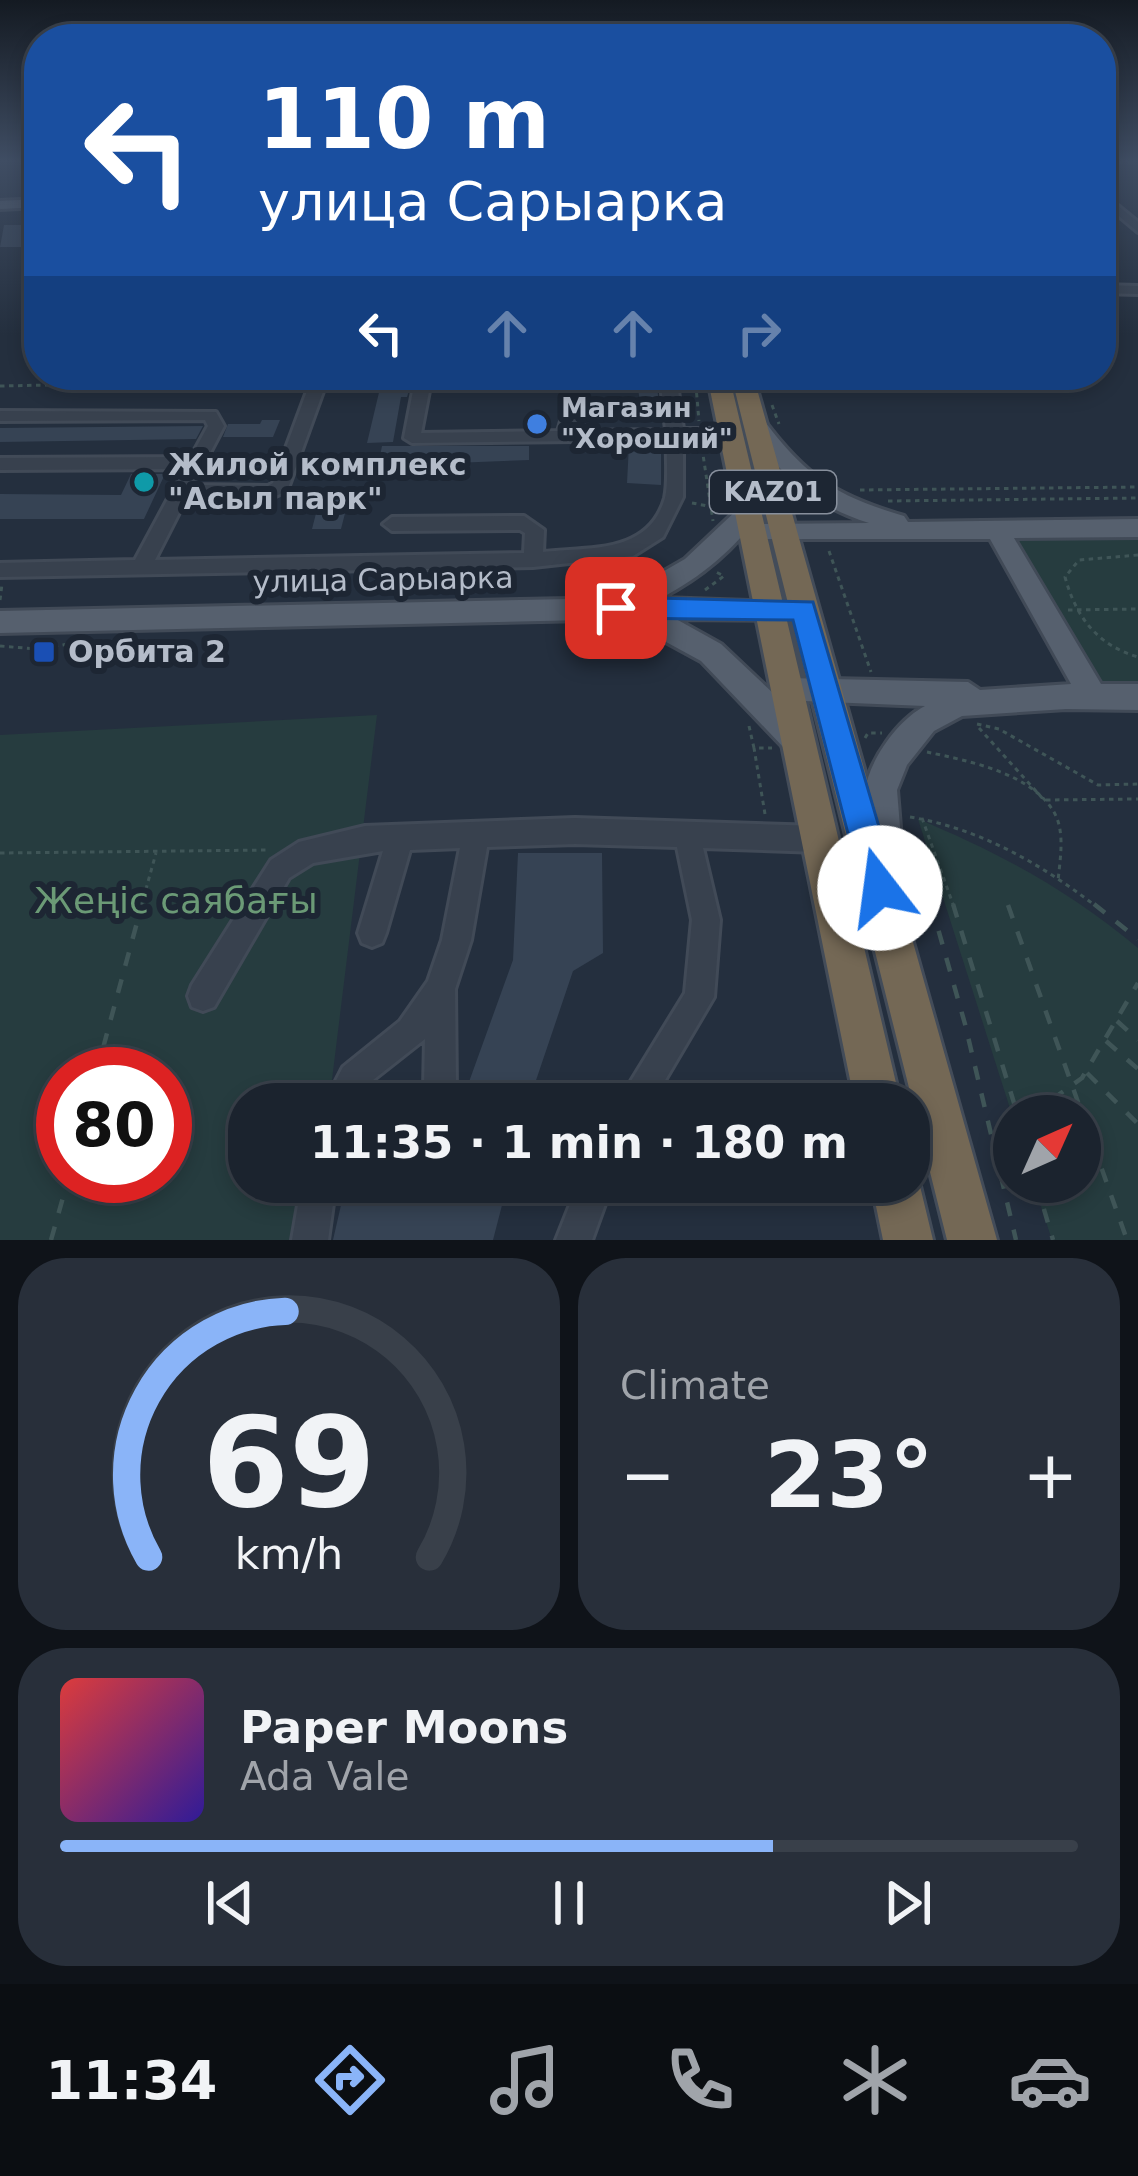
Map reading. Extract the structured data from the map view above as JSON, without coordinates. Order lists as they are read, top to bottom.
{
  "streets": {
    "highway": ["KАZ01"],
    "main road": ["улица Сарыарка"]
  },
  "crossings": [
    ["KАZ01", "улица Сарыарка"]
  ],
  "parks": ["Жеңіс саябағы"],
  "places": {
    "other": ["Магазин \"Хороший\"", "Жилой комплекс \"Асыл парк\""],
    "transit": ["Орбита 2"]
  },
  "north": "top right",
  "page": {
    "turn": ["110 m", "улица Сарыарка"],
    "limit": "80",
    "trip": "11:35 · 1 min · 180 m",
    "tile": "Climate",
    "heat": ["−", "23°", "+"],
    "song": ["Paper Moons", "Ada Vale"],
    "tabs": "11:34",
    "gauge": ["69", "km/h"]
  }
}
